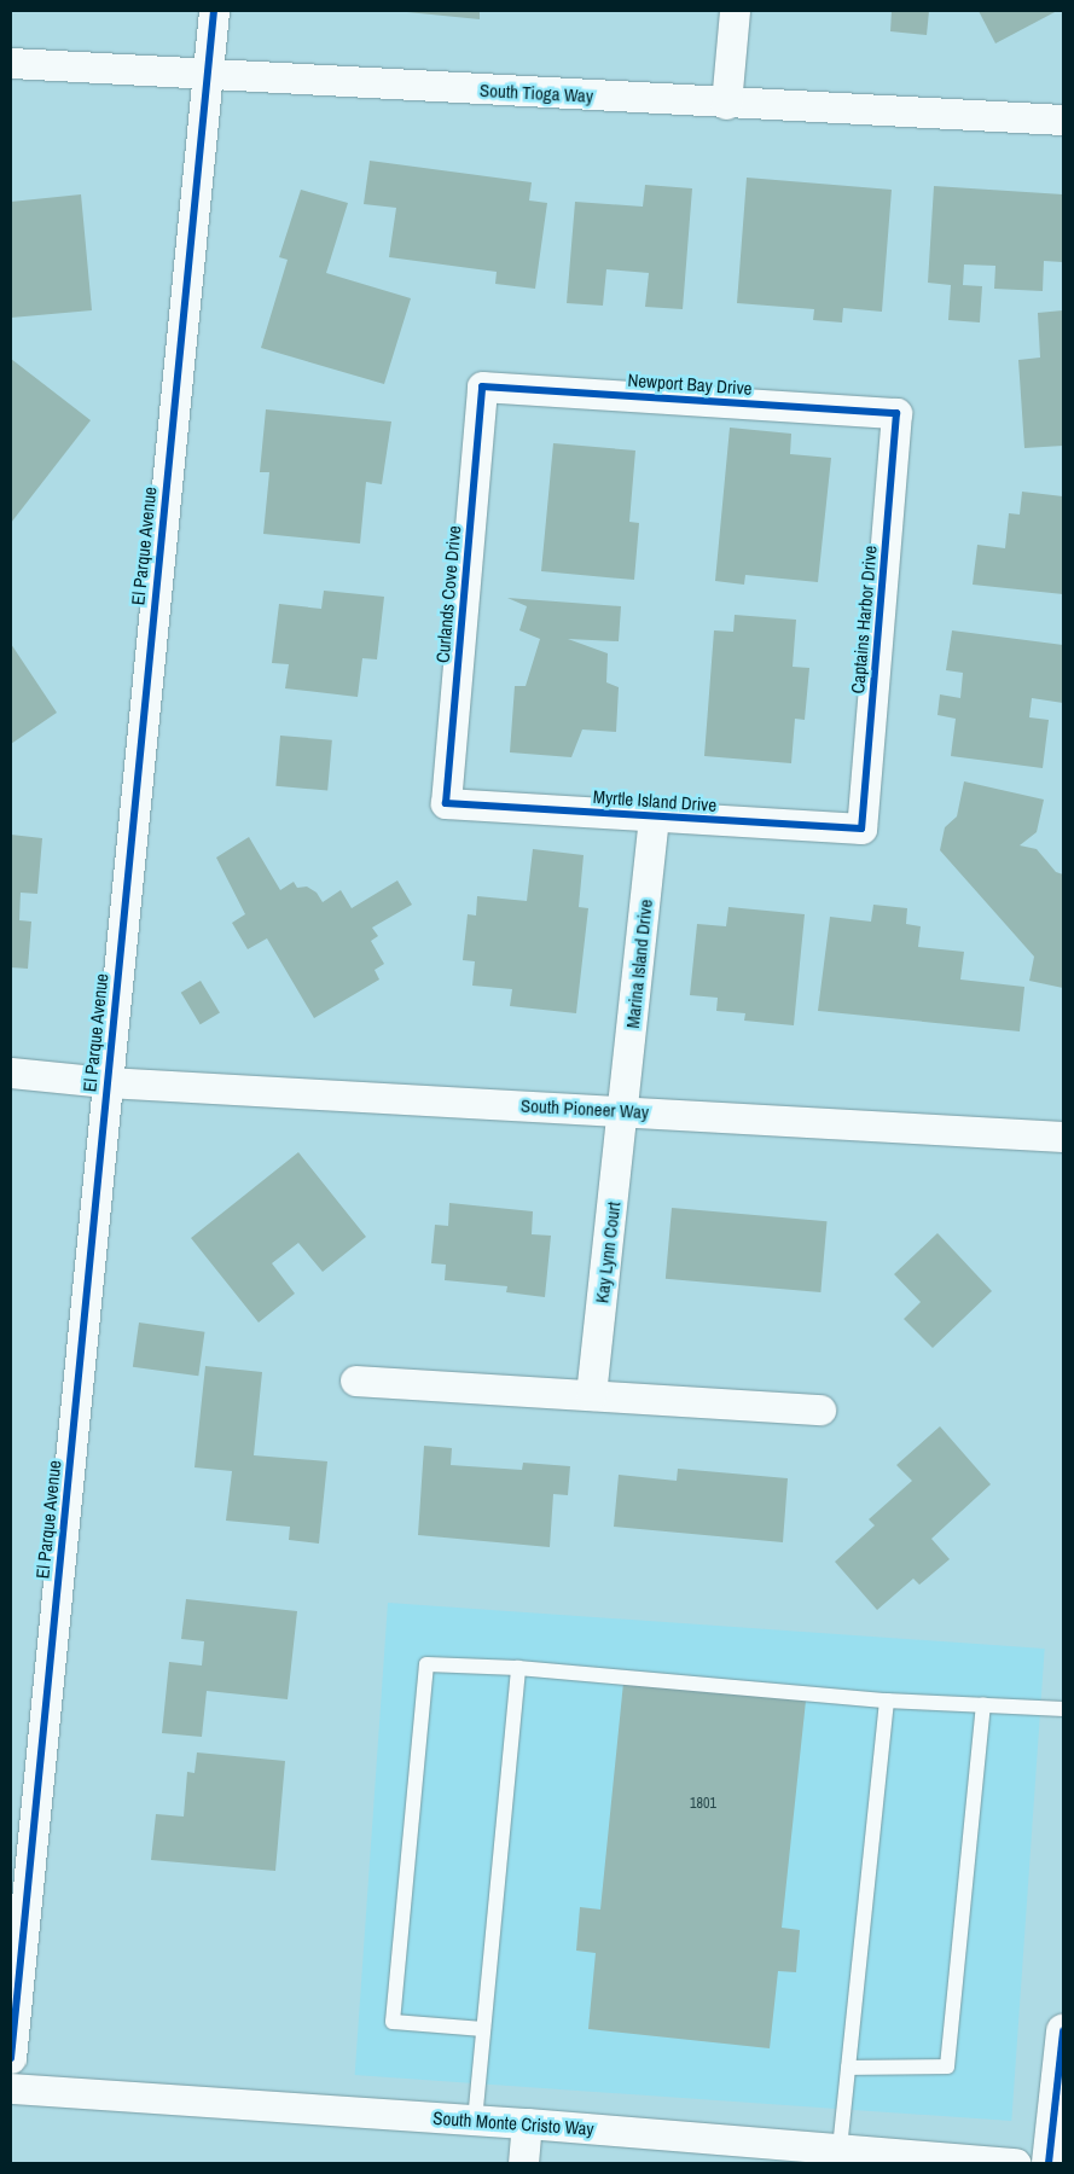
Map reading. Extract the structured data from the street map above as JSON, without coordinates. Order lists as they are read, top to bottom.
{
  "streets": {
    "street": [
      "South Tioga Way",
      "Newport Bay Drive",
      "El Parque Avenue",
      "Curlands Cove Drive",
      "Captains Harbor Drive",
      "Myrtle Island Drive",
      "Marina Island Drive",
      "South Pioneer Way",
      "Kay Lynn Court",
      "South Monte Cristo Way"
    ]
  },
  "crossings": [
    ["South Tioga Way", "El Parque Avenue"],
    ["Newport Bay Drive", "Curlands Cove Drive"],
    ["Newport Bay Drive", "Captains Harbor Drive"],
    ["El Parque Avenue", "South Pioneer Way"],
    ["Curlands Cove Drive", "Myrtle Island Drive"],
    ["Captains Harbor Drive", "Myrtle Island Drive"],
    ["Myrtle Island Drive", "Marina Island Drive"],
    ["Marina Island Drive", "South Pioneer Way"],
    ["Marina Island Drive", "Kay Lynn Court"],
    ["South Pioneer Way", "Kay Lynn Court"]
  ],
  "house_numbers": ["1801"]
}
